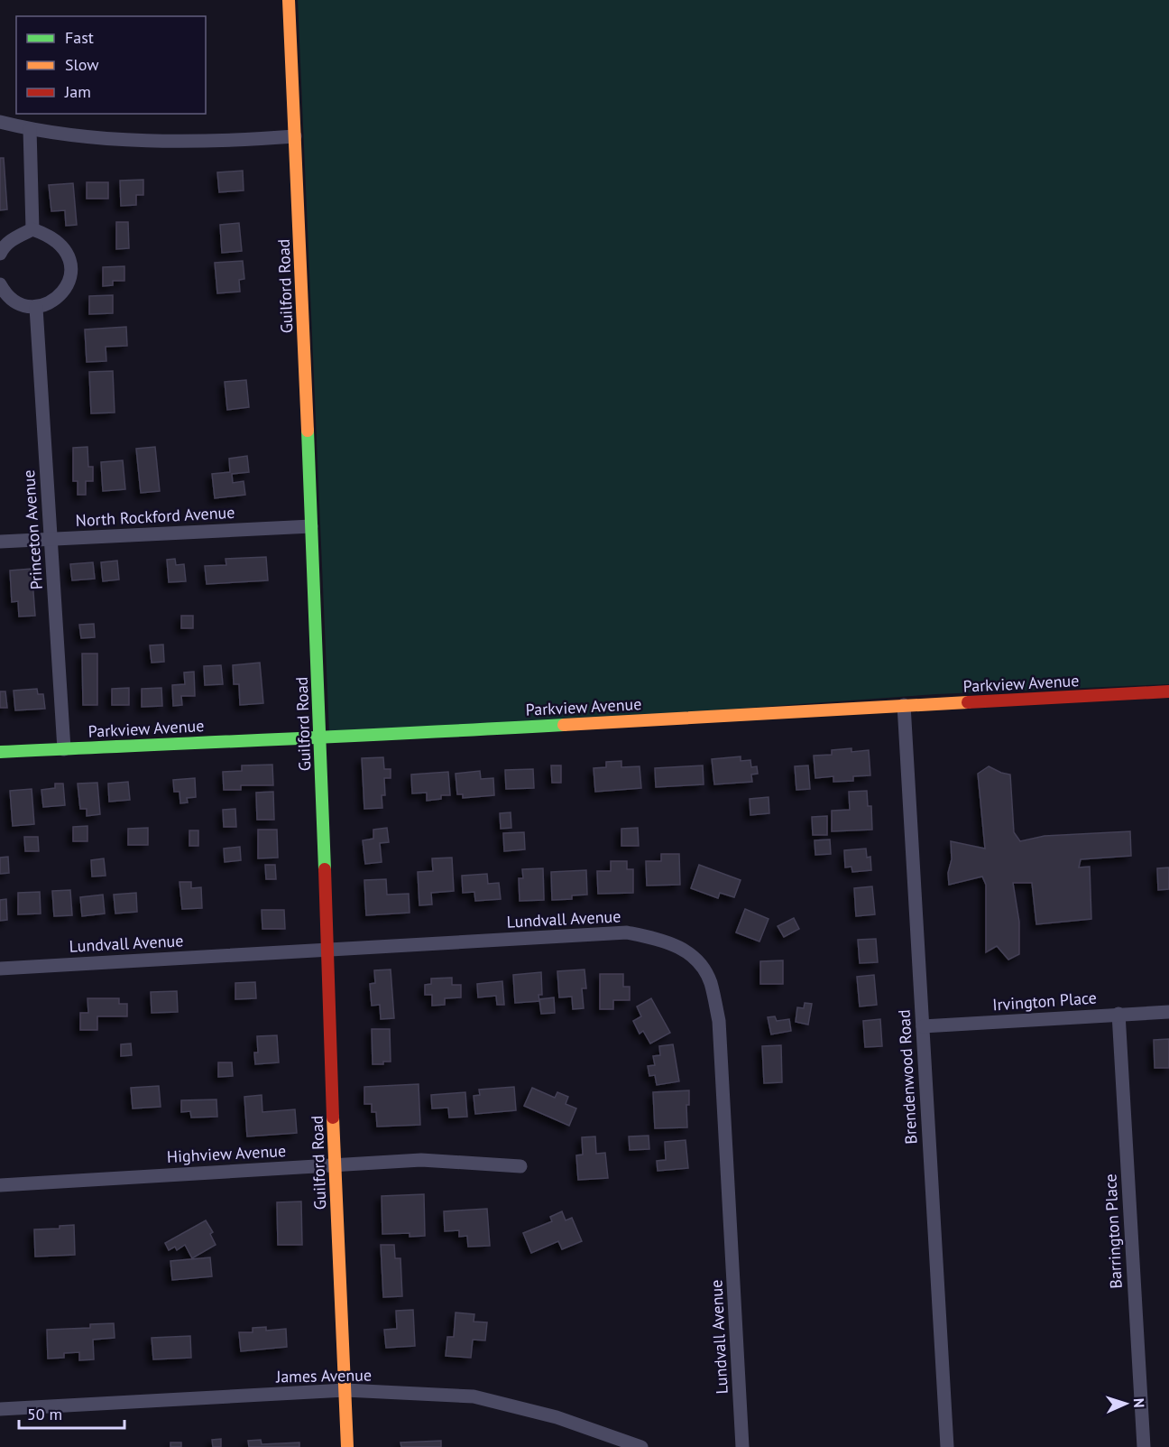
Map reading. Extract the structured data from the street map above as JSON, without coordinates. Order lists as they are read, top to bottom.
{
  "streets": {
    "street": [
      "Guilford Road",
      "North Rockford Avenue",
      "Princeton Avenue",
      "Parkview Avenue",
      "Lundvall Avenue",
      "Irvington Place",
      "Brendenwood Road",
      "Highview Avenue",
      "Barrington Place",
      "James Avenue"
    ]
  },
  "crossings": [
    ["Guilford Road", "North Rockford Avenue"],
    ["Guilford Road", "Parkview Avenue"],
    ["Guilford Road", "Lundvall Avenue"],
    ["Guilford Road", "Highview Avenue"],
    ["Guilford Road", "James Avenue"],
    ["North Rockford Avenue", "Princeton Avenue"],
    ["Princeton Avenue", "Parkview Avenue"],
    ["Parkview Avenue", "Brendenwood Road"],
    ["Irvington Place", "Brendenwood Road"],
    ["Irvington Place", "Barrington Place"]
  ],
  "legend": ["Fast", "Slow", "Jam"],
  "scale_bar": "50 m",
  "north": "right"
}
